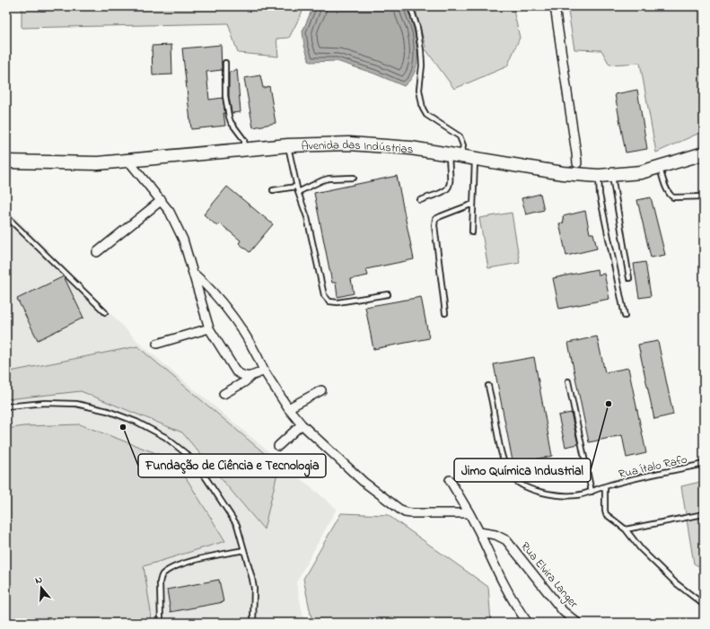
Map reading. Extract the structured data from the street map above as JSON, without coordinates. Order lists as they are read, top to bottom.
{
  "streets": {
    "main road": ["Avenida das Indústrias"],
    "street": ["Rua Elvira Langer"],
    "lane": ["Rua Ítalo Rafo"]
  },
  "places": ["Jimo Química Industrial", "Fundação de Ciência e Tecnologia"],
  "north": "top"
}
